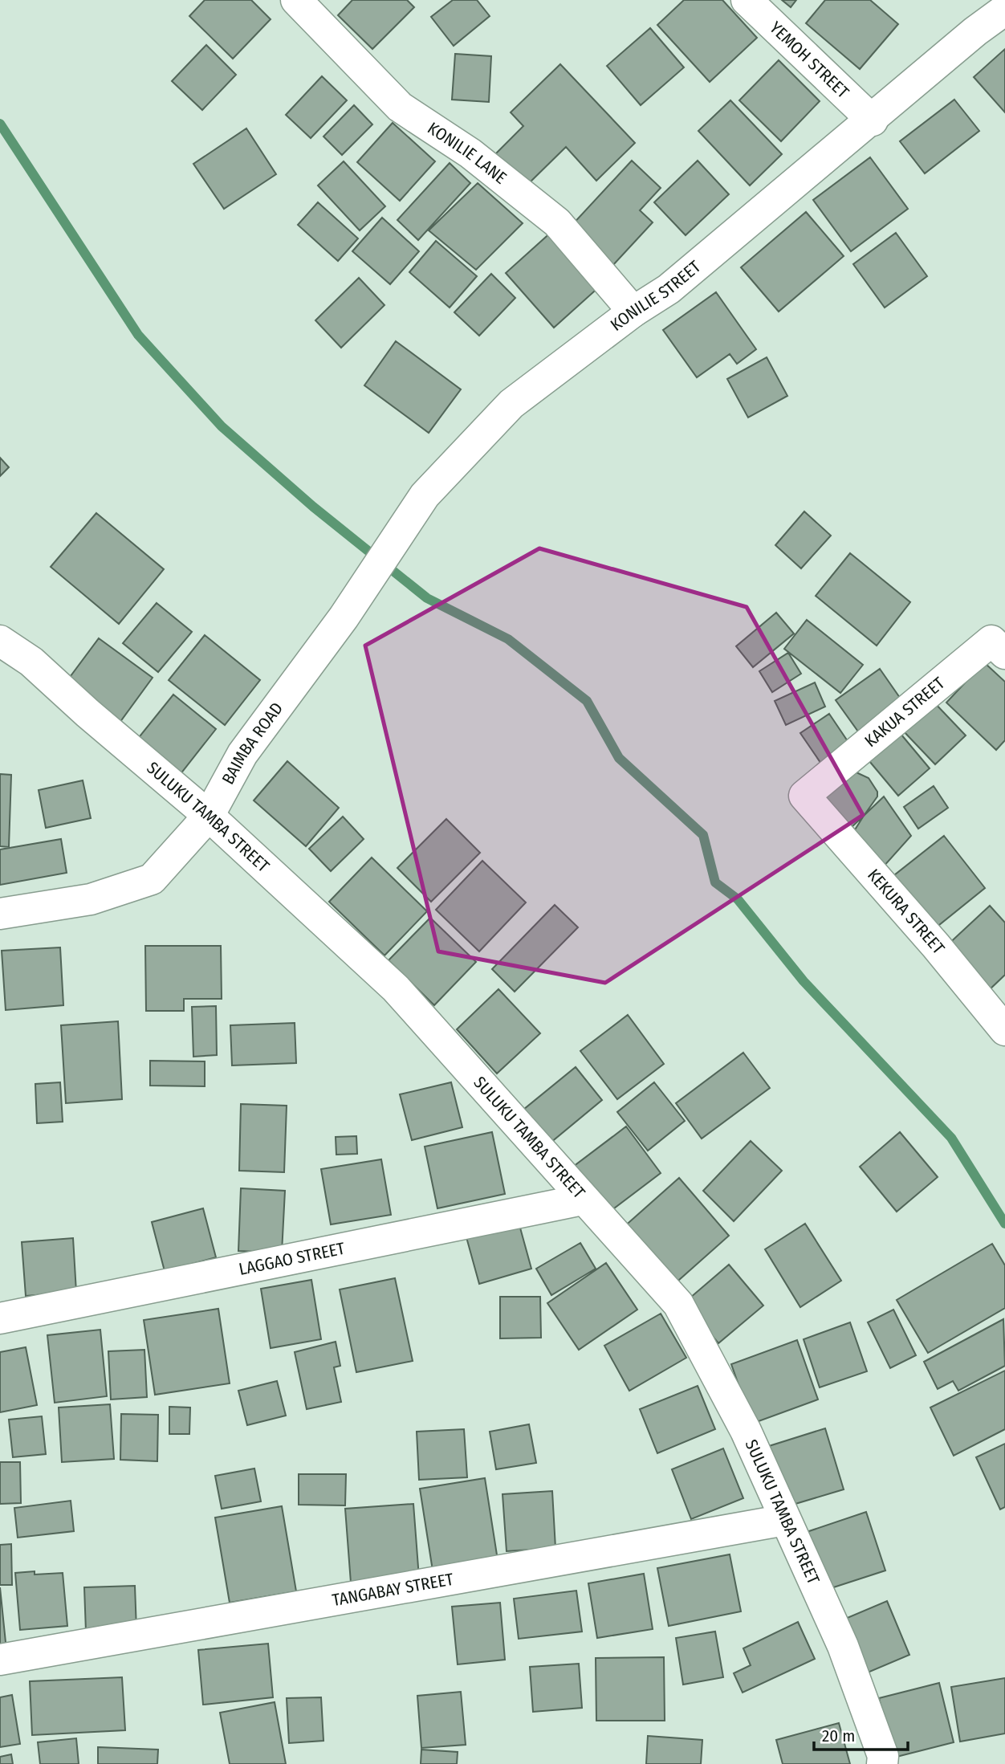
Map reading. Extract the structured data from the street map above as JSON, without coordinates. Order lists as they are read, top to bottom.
{
  "streets": {
    "street": [
      "YEMOH STREET",
      "KONILIE LANE",
      "KONILIE STREET",
      "KAKUA STREET",
      "BAIMBA ROAD",
      "SULUKU TAMBA STREET",
      "KEKURA STREET",
      "LAGGAO STREET",
      "TANGABAY STREET"
    ]
  },
  "crossings": [
    ["YEMOH STREET", "KONILIE STREET"],
    ["KONILIE LANE", "KONILIE STREET"],
    ["KONILIE STREET", "BAIMBA ROAD"],
    ["KAKUA STREET", "KEKURA STREET"],
    ["BAIMBA ROAD", "SULUKU TAMBA STREET"],
    ["SULUKU TAMBA STREET", "LAGGAO STREET"],
    ["SULUKU TAMBA STREET", "TANGABAY STREET"]
  ],
  "scale_bar": "20 m"
}
